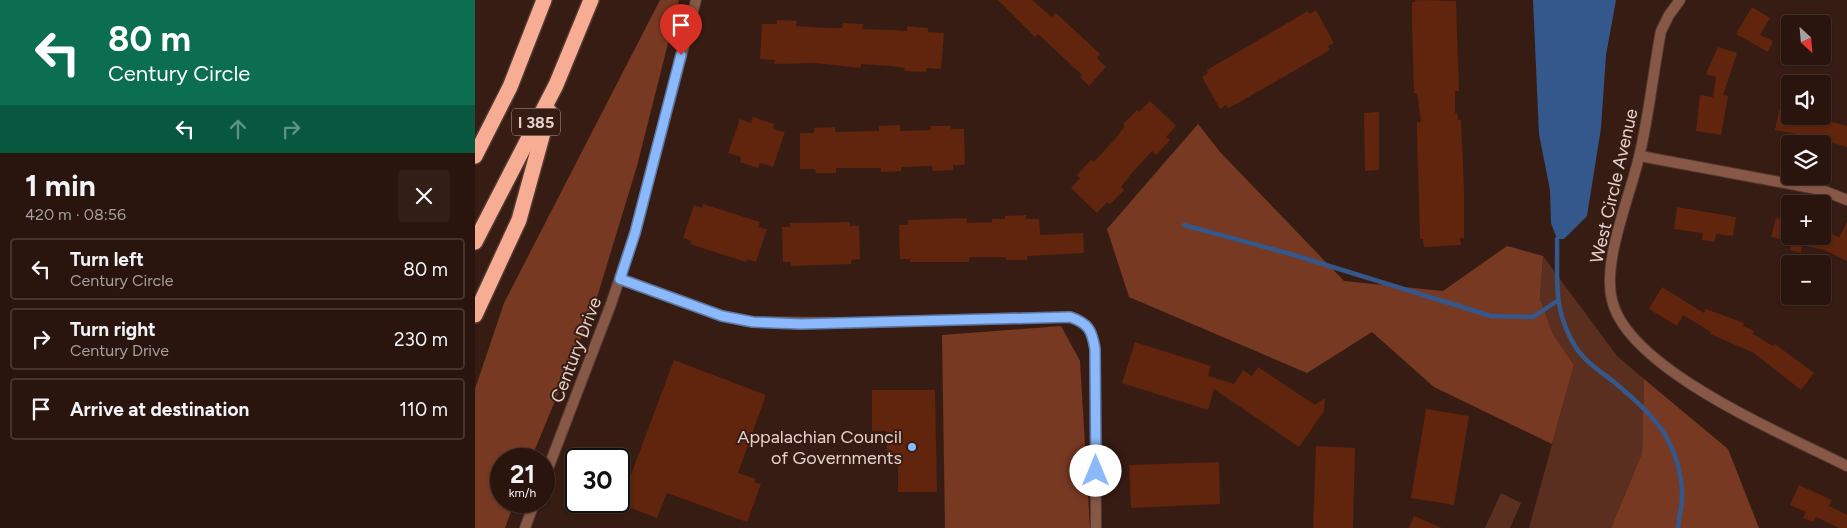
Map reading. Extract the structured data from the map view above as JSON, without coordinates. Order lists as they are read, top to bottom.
{
  "streets": {
    "highway": ["I 385"],
    "street": ["West Circle Avenue", "Century Drive"]
  },
  "places": ["Appalachian Council of Governments"],
  "north": "bottom right",
  "page": {
    "turn": ["80 m", "Century Circle"],
    "map_buttons": ["+", "−"],
    "heading": ["1 min", "420 m · 08:56"],
    "list": [
      {
        "name": "Turn left",
        "note": "Century Circle",
        "value": "80 m"
      },
      {
        "name": "Turn right",
        "note": "Century Drive",
        "value": "230 m"
      },
      {
        "name": "Arrive at destination",
        "value": "110 m"
      }
    ],
    "speed": "21 km/h",
    "limit": "30"
  }
}
